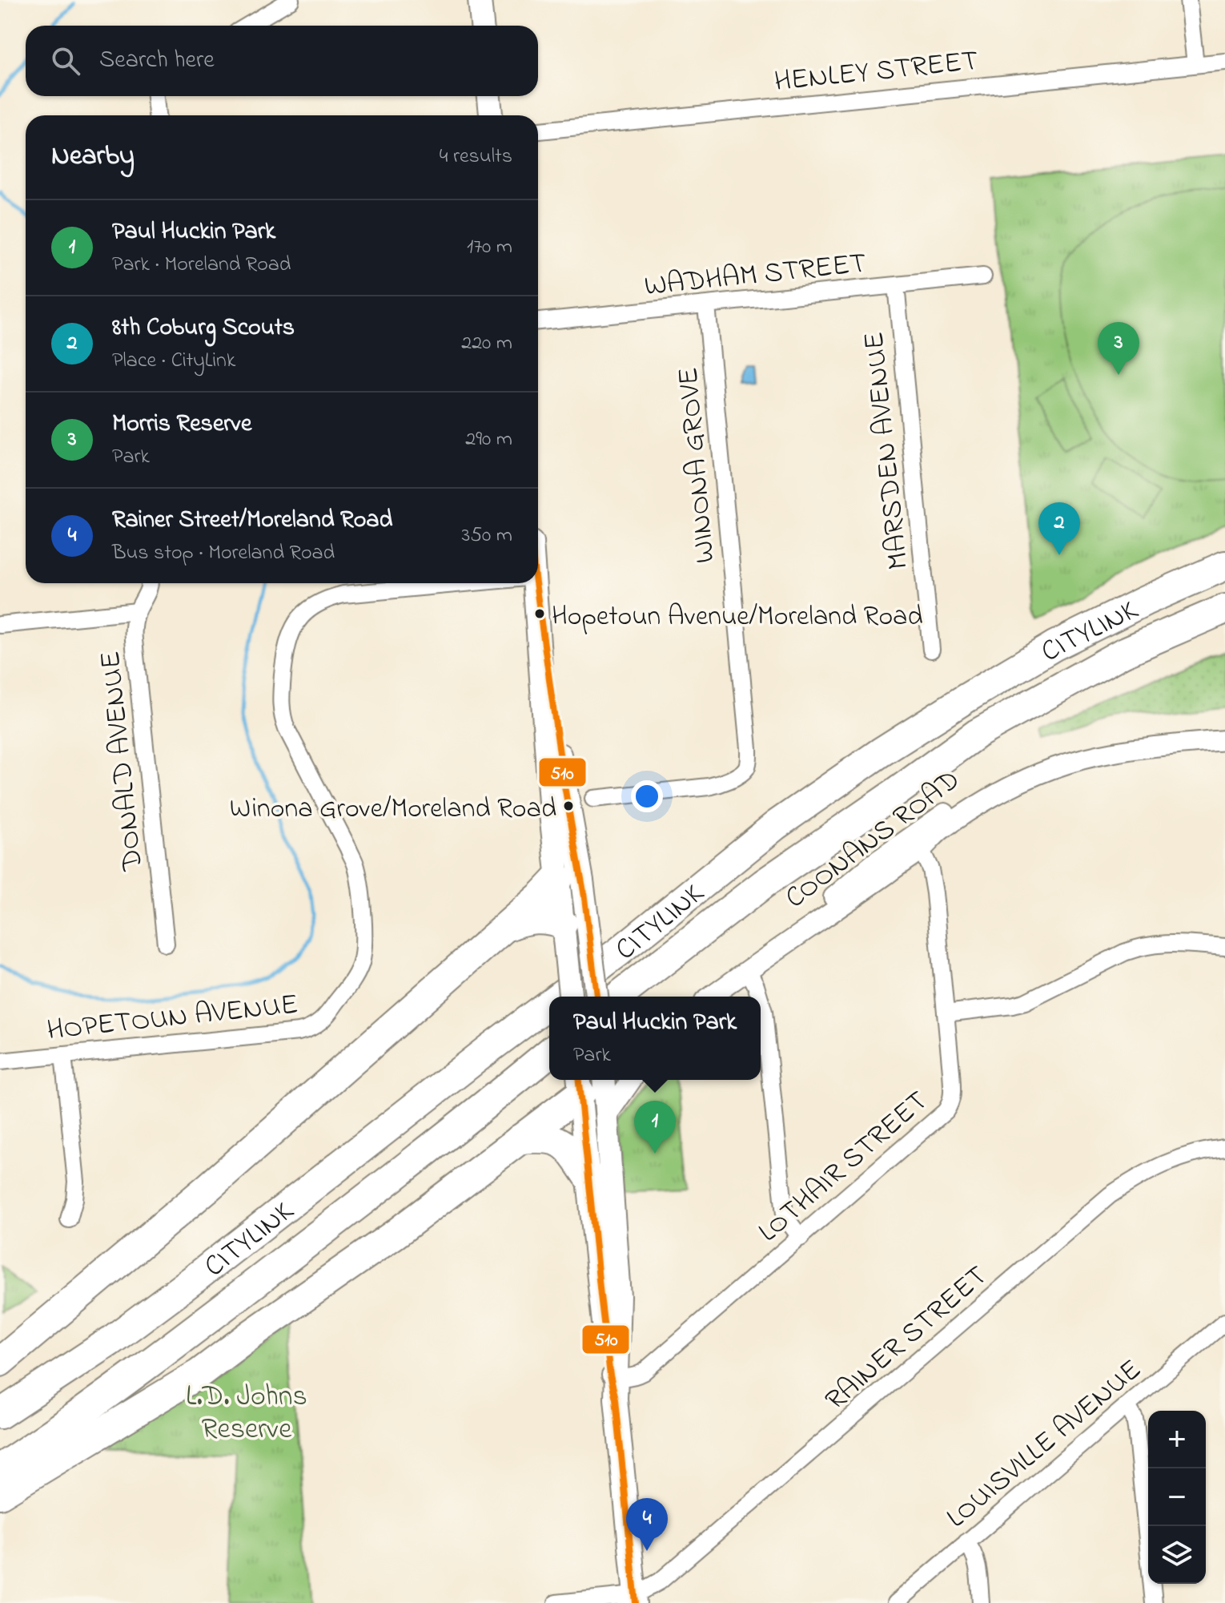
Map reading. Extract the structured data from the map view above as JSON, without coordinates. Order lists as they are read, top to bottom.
{
  "streets": {
    "highway": ["CITYLINK"],
    "street": [
      "HENLEY STREET",
      "WADHAM STREET",
      "MARSDEN AVENUE",
      "WINONA GROVE",
      "DONALD AVENUE",
      "COONANS ROAD",
      "HOPETOUN AVENUE",
      "LOTHAIR STREET",
      "RAINER STREET",
      "LOUISVILLE AVENUE"
    ]
  },
  "crossings": [
    ["WADHAM STREET", "MARSDEN AVENUE"],
    ["WADHAM STREET", "WINONA GROVE"],
    ["COONANS ROAD", "LOTHAIR STREET"]
  ],
  "parks": ["L.D. Johns Reserve"],
  "places": ["Hopetoun Avenue/Moreland Road", "Winona Grove/Moreland Road"],
  "lines": ["transit line 510"],
  "page": {
    "search": "Search here",
    "heading": ["Nearby", "4 results"],
    "list": [
      {
        "mark": "1",
        "name": "Paul Huckin Park",
        "note": "Park · Moreland Road",
        "value": "170 m"
      },
      {
        "mark": "2",
        "name": "8th Coburg Scouts",
        "note": "Place · CityLink",
        "value": "220 m"
      },
      {
        "mark": "3",
        "name": "Morris Reserve",
        "note": "Park",
        "value": "290 m"
      },
      {
        "mark": "4",
        "name": "Rainer Street/Moreland Road",
        "note": "Bus stop · Moreland Road",
        "value": "350 m"
      }
    ],
    "pins": [
      "3",
      "2",
      "1",
      "4"
    ],
    "popup": ["Paul Huckin Park", "Park"],
    "map_buttons": ["+", "−"]
  }
}
